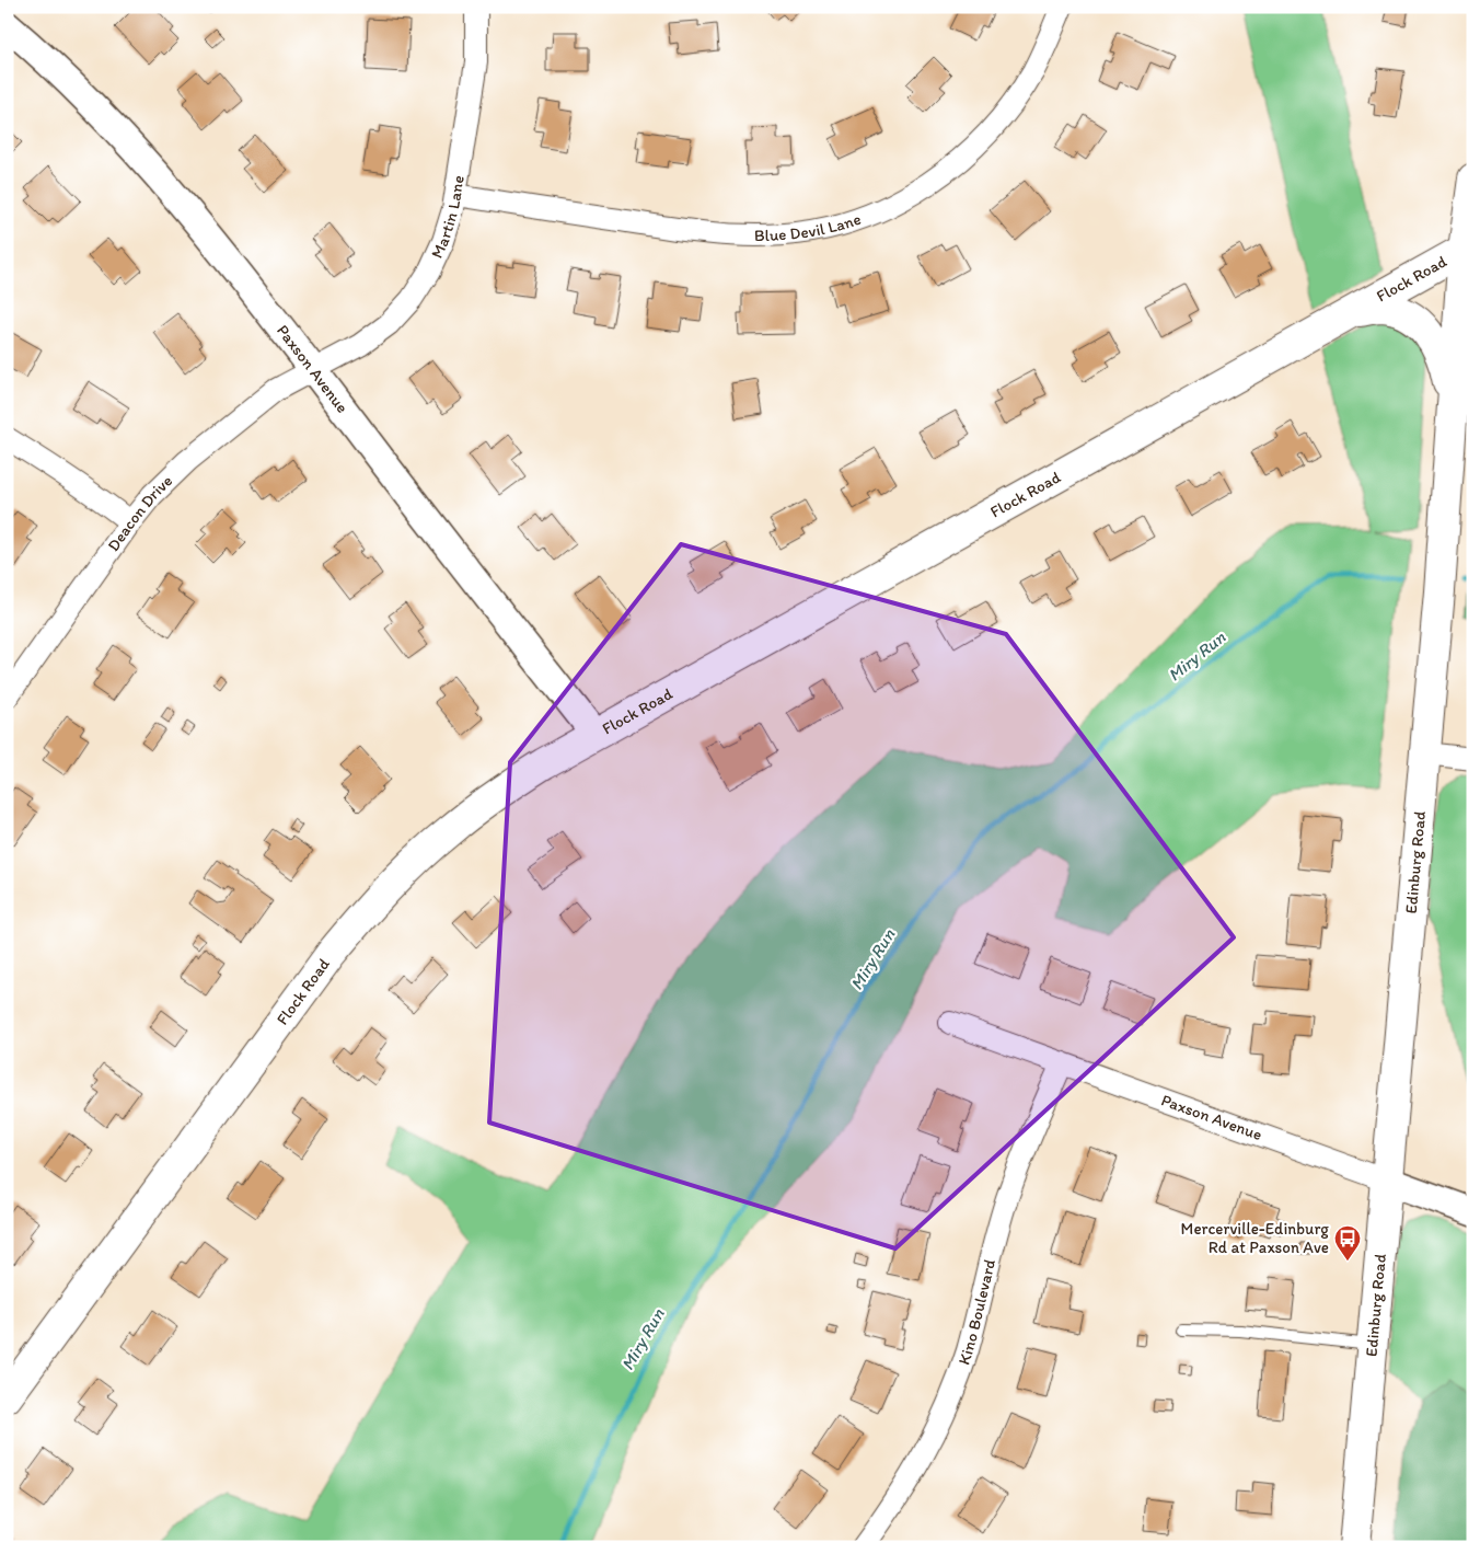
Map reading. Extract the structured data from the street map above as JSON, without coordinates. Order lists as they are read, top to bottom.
{
  "streets": {
    "main road": ["Flock Road", "Edinburg Road"],
    "street": [
      "Martin Lane",
      "Blue Devil Lane",
      "Paxson Avenue",
      "Deacon Drive",
      "Kino Boulevard"
    ]
  },
  "crossings": [
    ["Martin Lane", "Blue Devil Lane"],
    ["Martin Lane", "Paxson Avenue"],
    ["Martin Lane", "Deacon Drive"],
    ["Flock Road", "Paxson Avenue"],
    ["Flock Road", "Edinburg Road"],
    ["Paxson Avenue", "Deacon Drive"],
    ["Paxson Avenue", "Edinburg Road"],
    ["Paxson Avenue", "Kino Boulevard"]
  ],
  "water": ["Miry Run"],
  "places": {
    "bus stop": ["Mercerville-Edinburg Rd at Paxson Ave"]
  }
}
